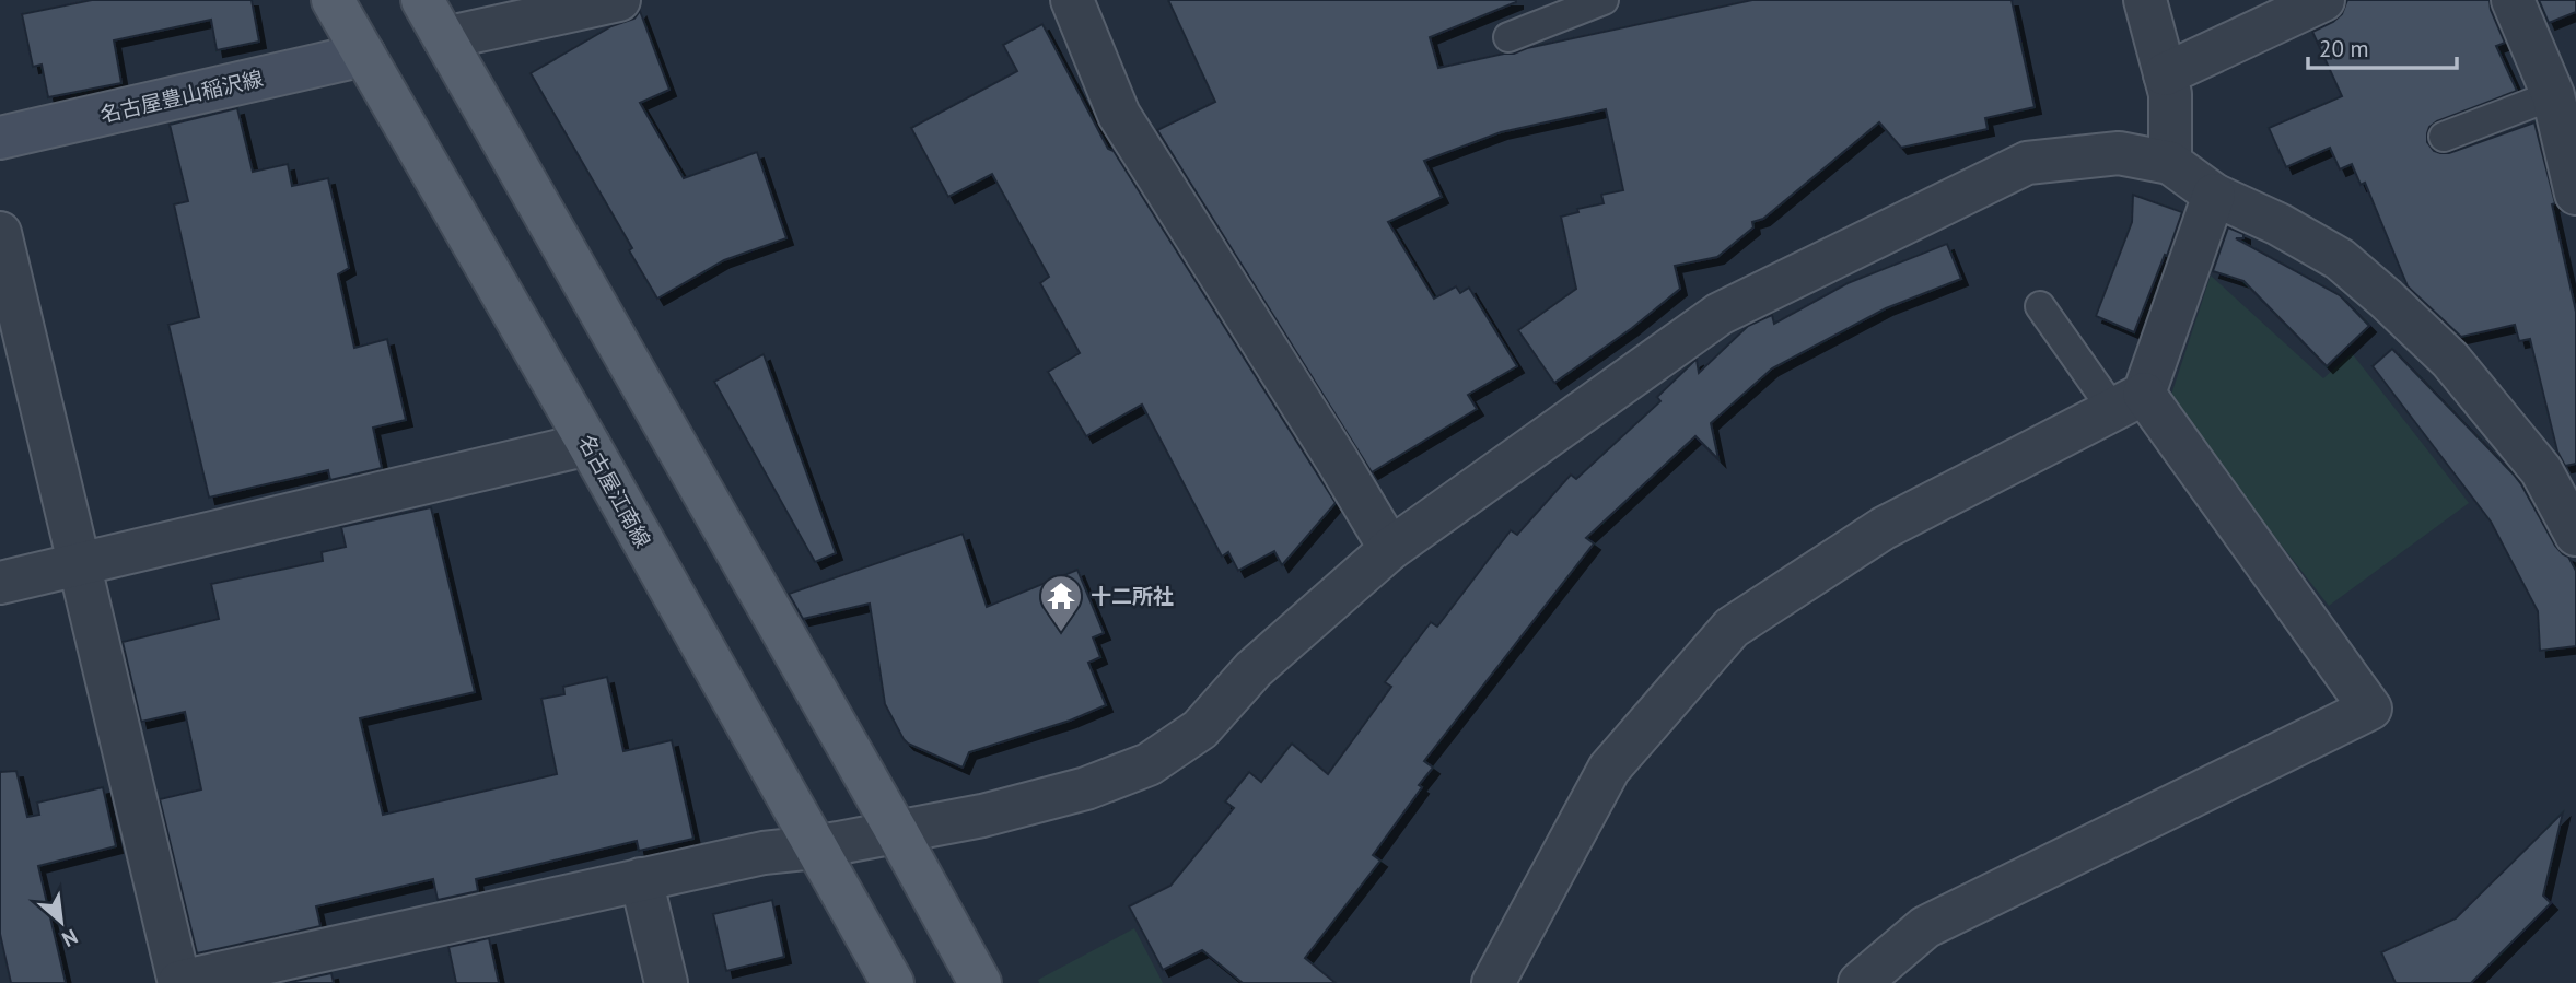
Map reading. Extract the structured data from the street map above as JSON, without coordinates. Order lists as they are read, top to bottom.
{
  "streets": {
    "main road": ["名古屋豊山稲沢線", "名古屋江南線"]
  },
  "crossings": [
    ["名古屋豊山稲沢線", "名古屋江南線"]
  ],
  "places": {
    "temple": ["十二所社"]
  },
  "scale_bar": "20 m",
  "north": "bottom right"
}
